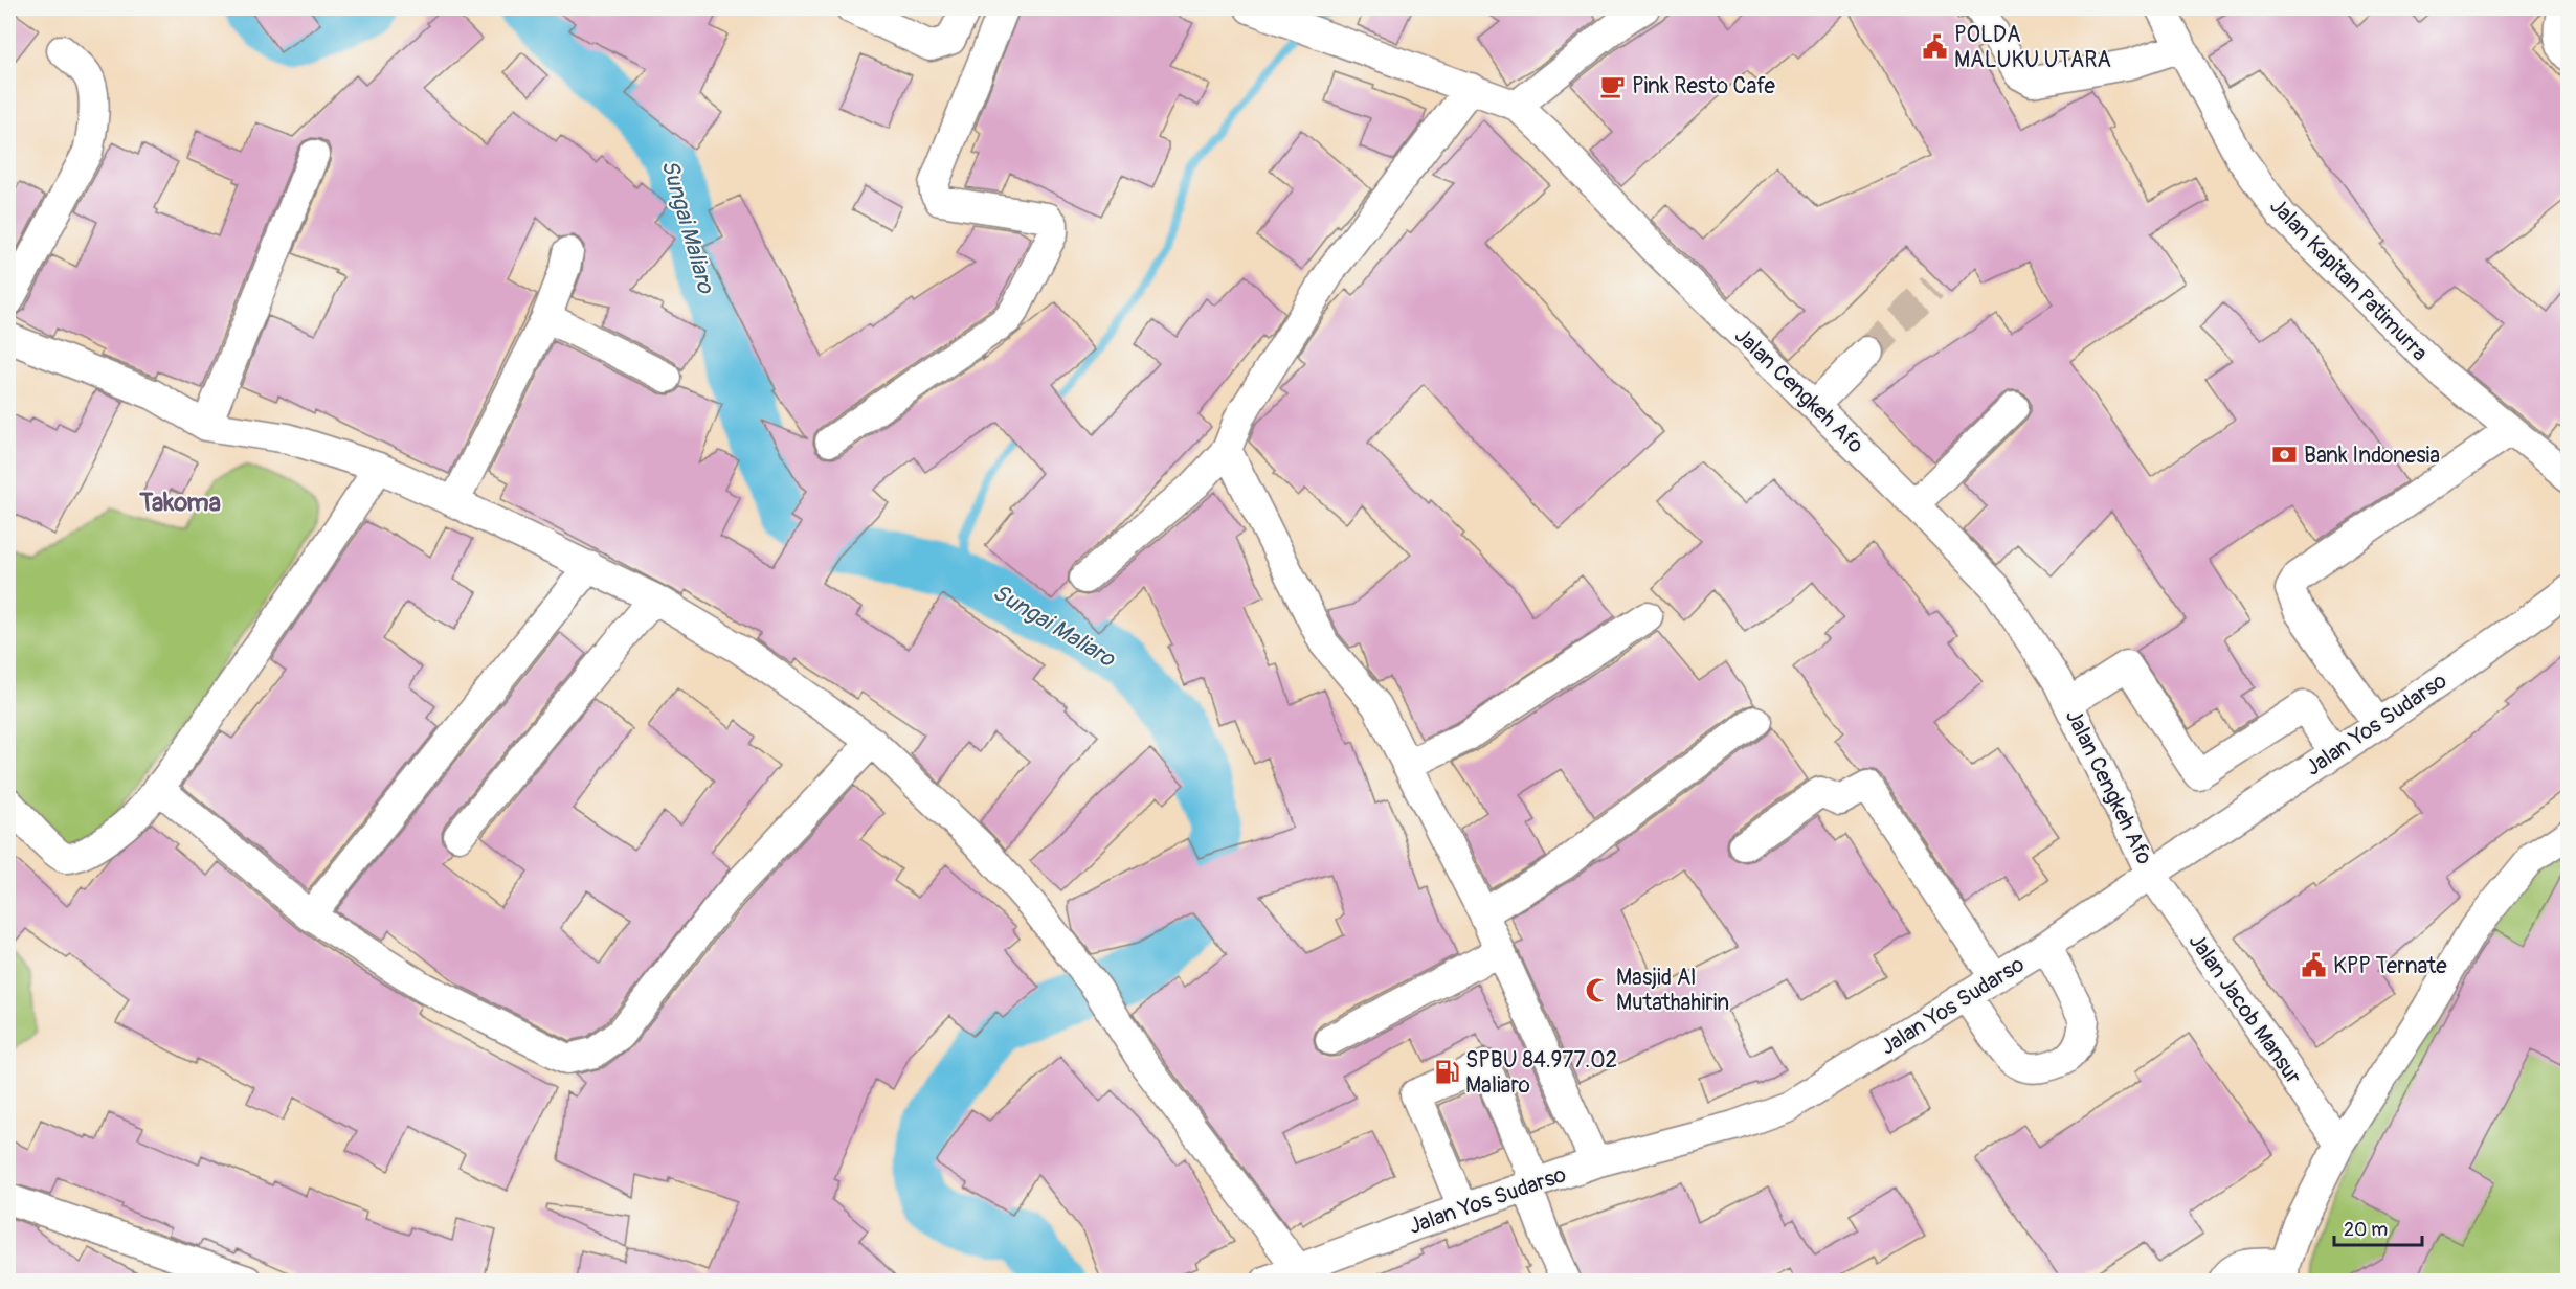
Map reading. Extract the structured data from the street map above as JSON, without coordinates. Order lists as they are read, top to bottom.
{
  "streets": {
    "street": [
      "Jalan Kapitan Patimurra",
      "Jalan Cengkeh Afo",
      "Jalan Yos Sudarso",
      "Jalan Jacob Mansur"
    ]
  },
  "crossings": [
    ["Jalan Cengkeh Afo", "Jalan Yos Sudarso"],
    ["Jalan Cengkeh Afo", "Jalan Jacob Mansur"],
    ["Jalan Yos Sudarso", "Jalan Jacob Mansur"]
  ],
  "districts": ["Takoma"],
  "water": ["Sungai Maliaro"],
  "places": {
    "public building": ["POLDA MALUKU UTARA", "KPP Ternate"],
    "cafe": ["Pink Resto Cafe"],
    "bank": ["Bank Indonesia"],
    "mosque": ["Masjid Al Mutathahirin"],
    "fuel station": ["SPBU 84.977.02 Maliaro"]
  },
  "scale_bar": "20 m"
}
